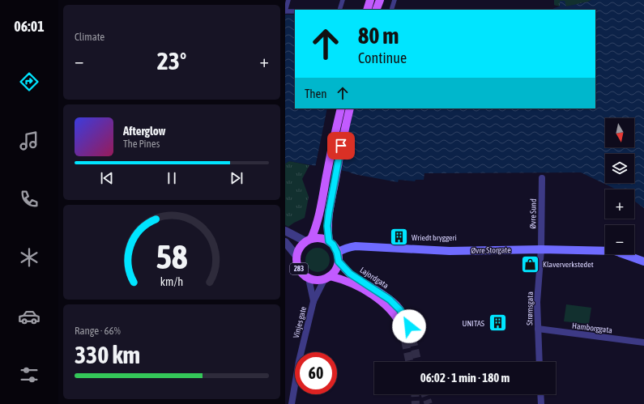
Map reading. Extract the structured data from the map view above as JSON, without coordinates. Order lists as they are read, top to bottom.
{
  "streets": {
    "main road": ["Øvre Storgate", "283", "Lajordgata"],
    "street": [
      "Øvre Sund",
      "Strømsgata",
      "Vinjes gate",
      "Hamborggata"
    ]
  },
  "crossings": [
    ["Øvre Sund", "Øvre Storgate"],
    ["Øvre Sund", "Strømsgata"],
    ["Øvre Storgate", "283"],
    ["Øvre Storgate", "Lajordgata"],
    ["Øvre Storgate", "Strømsgata"],
    ["Øvre Storgate", "Vinjes gate"],
    ["283", "Lajordgata"],
    ["283", "Vinjes gate"],
    ["Lajordgata", "Vinjes gate"],
    ["Strømsgata", "Hamborggata"]
  ],
  "places": {
    "building": ["Wriedt bryggeri", "UNITAS"],
    "shop": ["Klaververkstedet"]
  },
  "north": "bottom",
  "page": {
    "tabs": "06:01",
    "tile": [
      "Climate",
      ["Range · 66%", "330 km"]
    ],
    "turn": ["80 m", "Continue"],
    "heat": ["−", "23°", "+"],
    "then": "Then",
    "song": ["Afterglow", "The Pines"],
    "map_buttons": ["+", "−"],
    "limit": "60",
    "trip": "06:02 · 1 min · 180 m",
    "gauge": ["58", "km/h"]
  }
}
